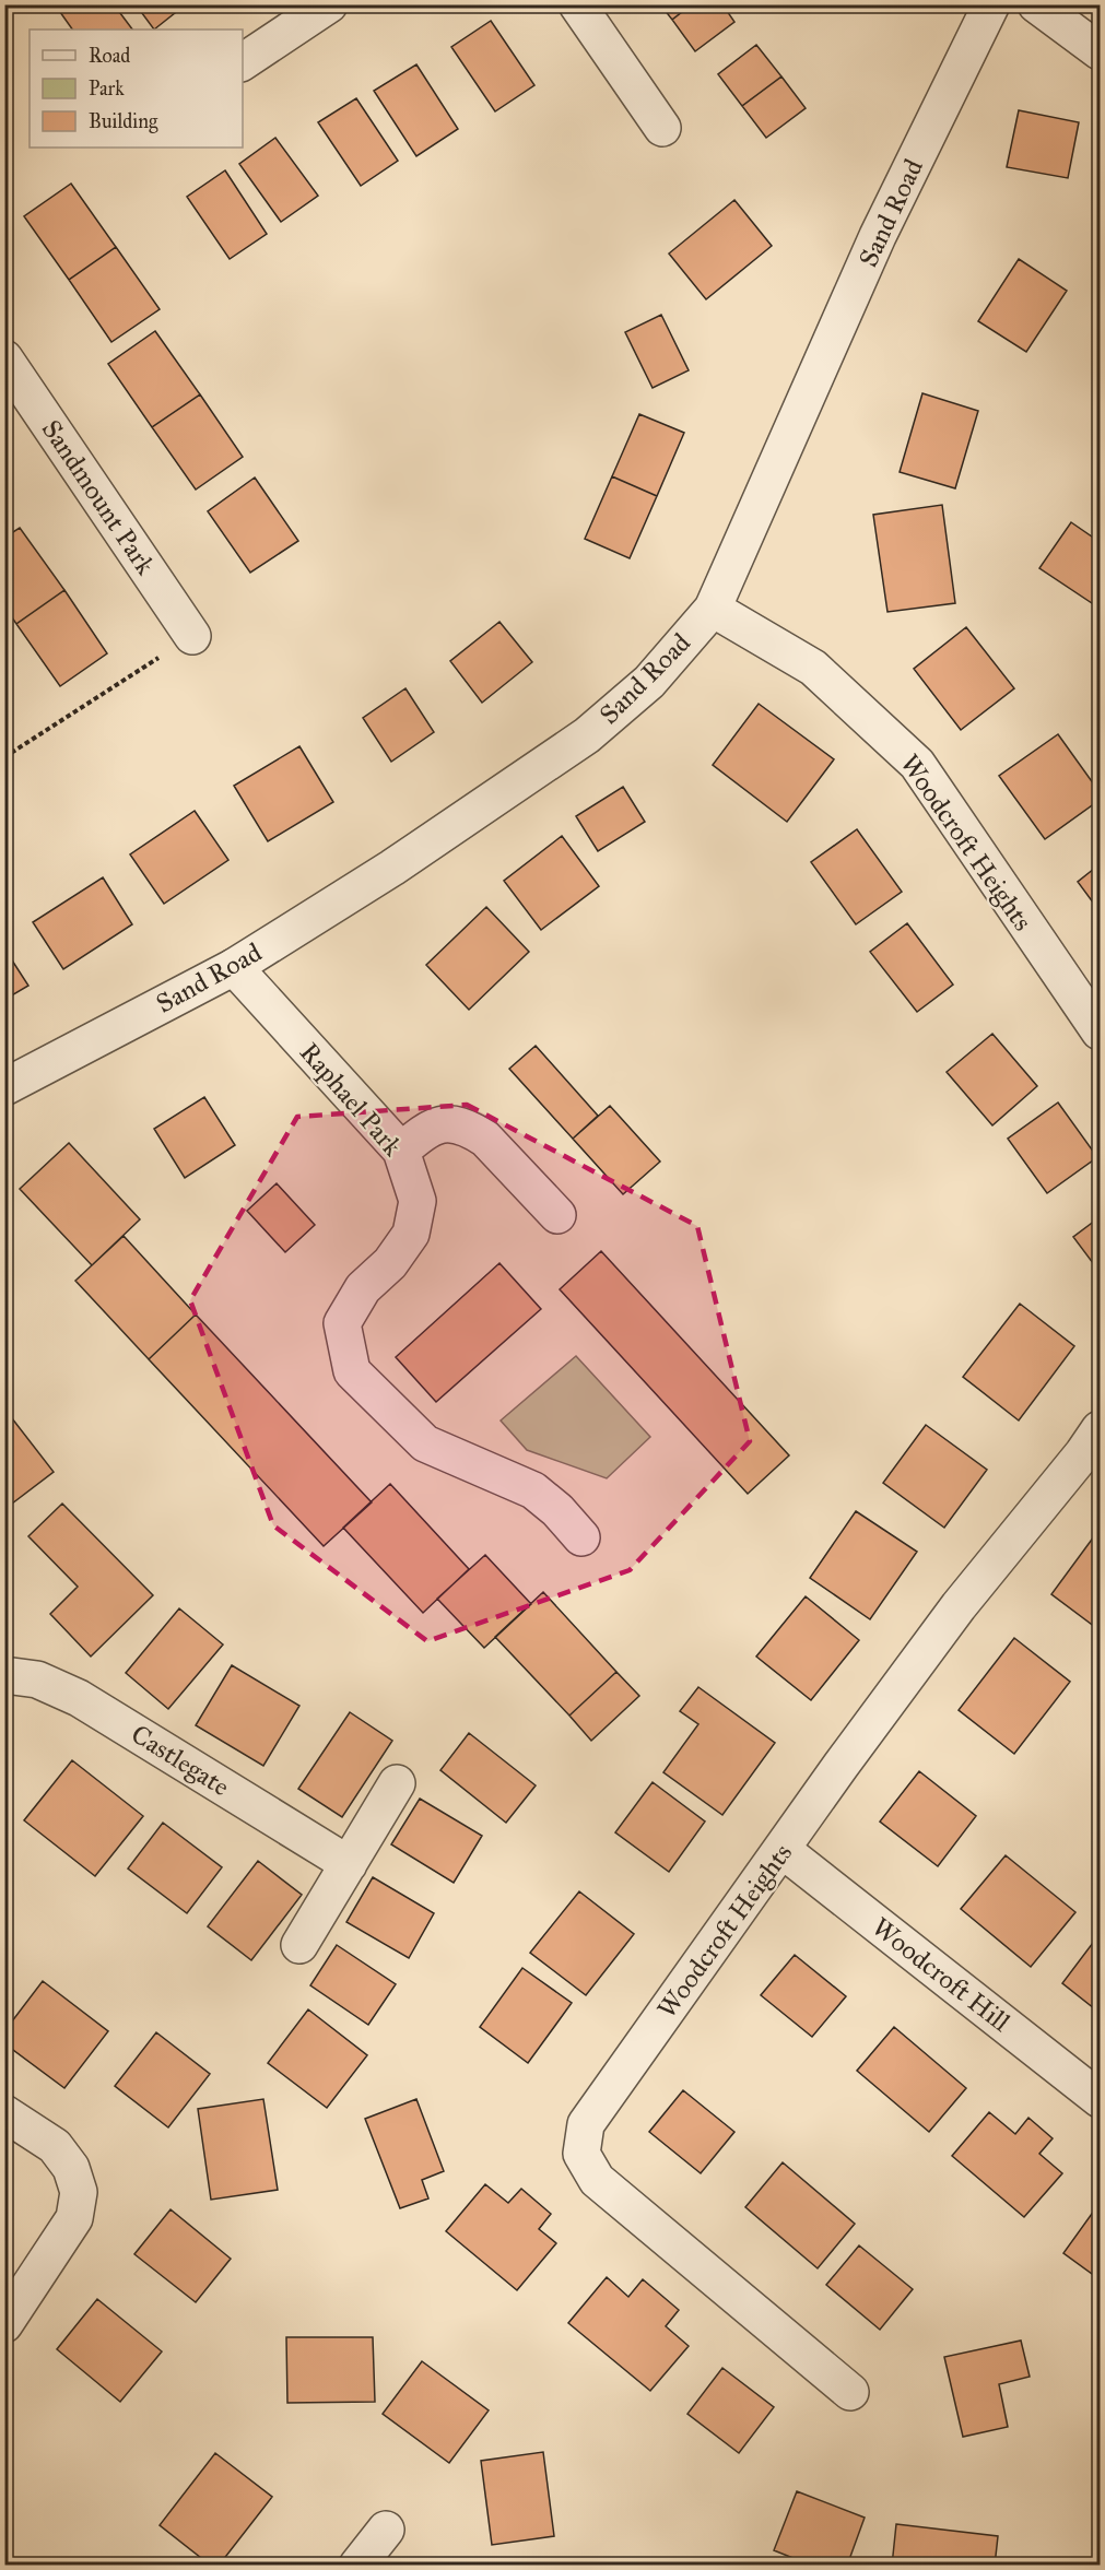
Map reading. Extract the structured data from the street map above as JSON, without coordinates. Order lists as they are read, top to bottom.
{
  "streets": {
    "street": [
      "Sand Road",
      "Sandmount Park",
      "Woodcroft Heights",
      "Raphael Park",
      "Castlegate",
      "Woodcroft Hill"
    ]
  },
  "crossings": [
    ["Sand Road", "Woodcroft Heights"],
    ["Sand Road", "Raphael Park"],
    ["Woodcroft Heights", "Woodcroft Hill"]
  ],
  "legend": ["Road", "Park", "Building"]
}
